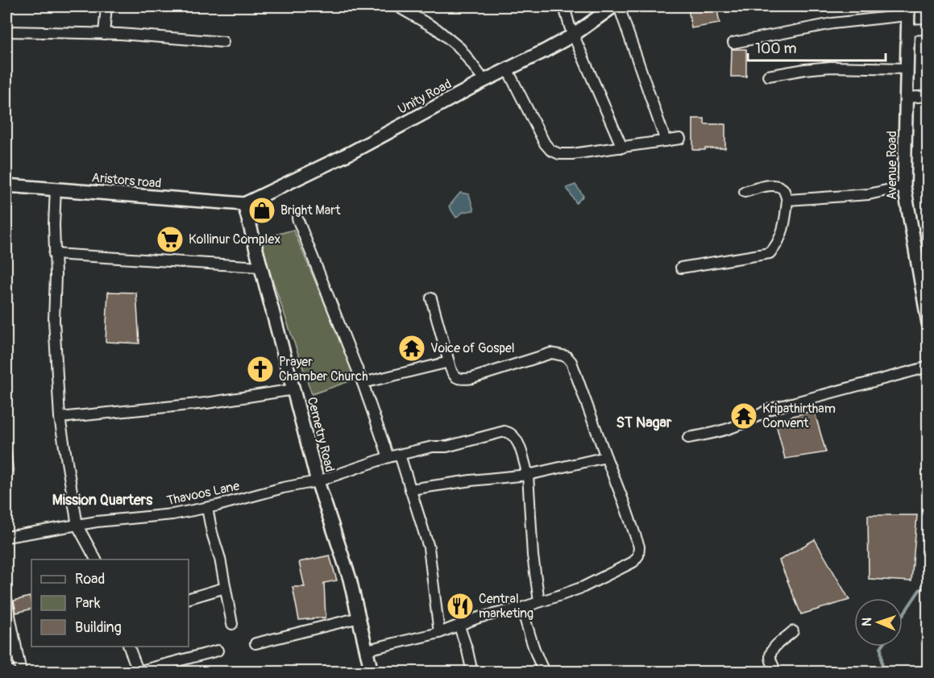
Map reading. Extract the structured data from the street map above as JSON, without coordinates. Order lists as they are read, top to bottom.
{
  "streets": {
    "street": [
      "Unity Road",
      "Avenue Road",
      "Aristors road",
      "Cemetry Road",
      "Thavoos Lane"
    ]
  },
  "crossings": [
    ["Unity Road", "Aristors road"],
    ["Unity Road", "Cemetry Road"],
    ["Aristors road", "Cemetry Road"],
    ["Cemetry Road", "Thavoos Lane"]
  ],
  "districts": ["ST Nagar", "Mission Quarters"],
  "places": {
    "shop": ["Bright Mart"],
    "supermarket": ["Kollinur Complex"],
    "temple": ["Voice of Gospel", "Kripathirtham Convent"],
    "church": ["Prayer Chamber Church"],
    "restaurant": ["Central marketing"]
  },
  "legend": ["Road", "Park", "Building"],
  "scale_bar": "100 m",
  "north": "left"
}
